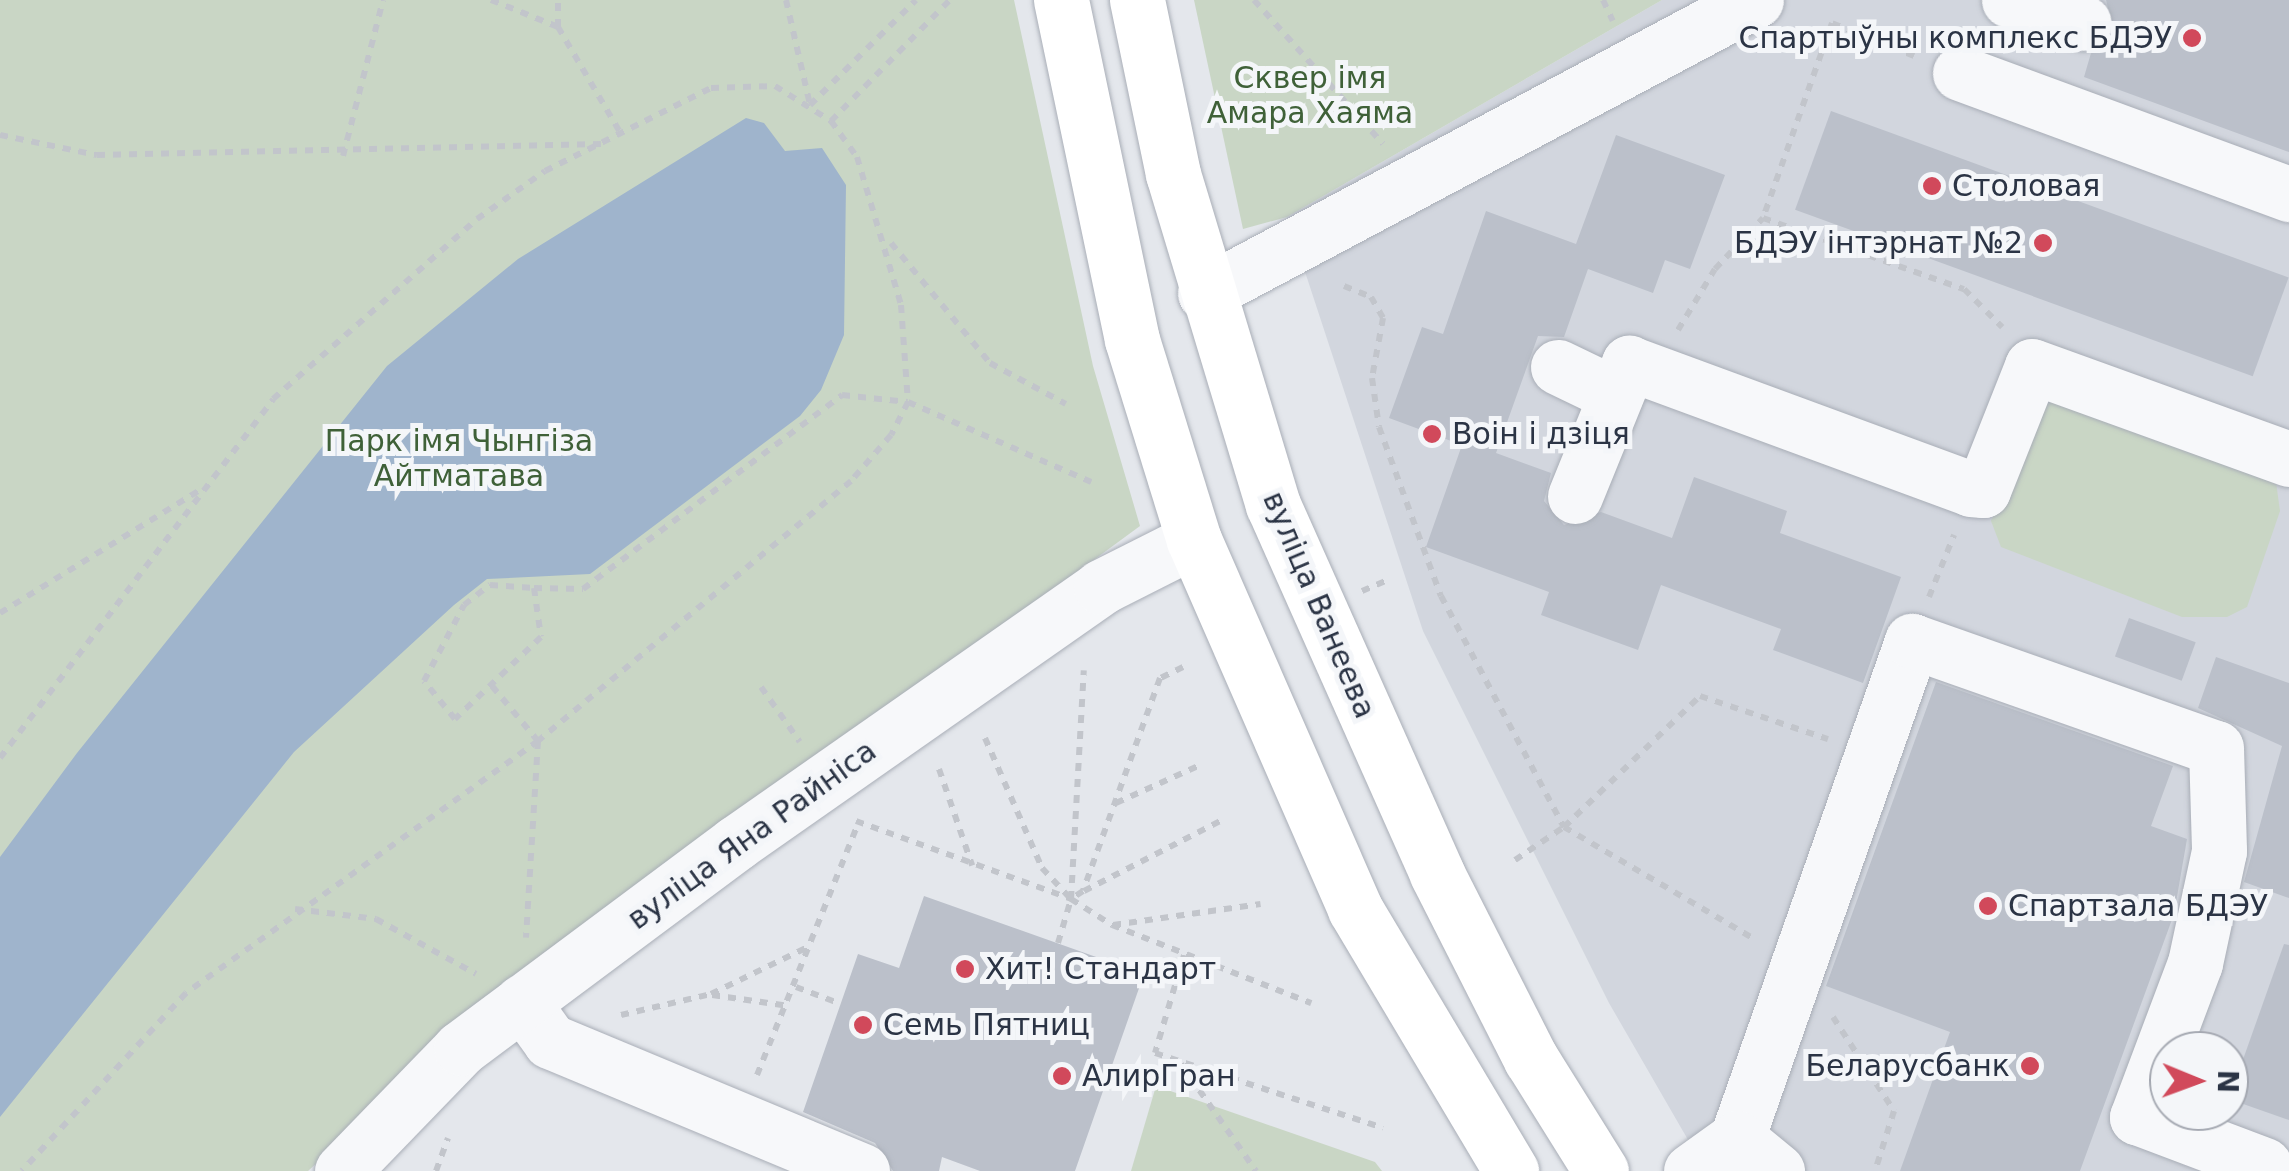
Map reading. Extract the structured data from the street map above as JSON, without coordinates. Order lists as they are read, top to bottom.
{
  "streets": {
    "main road": ["вуліца Ванеева"],
    "street": ["вуліца Яна Райніса"]
  },
  "parks": ["Сквер імя Амара Хаяма", "Парк імя Чынгіза Айтматава"],
  "places": [
    "Спартыўны комплекс БДЭУ",
    "Столовая",
    "БДЭУ інтэрнат №2",
    "Воін і дзіця",
    "Спартзала БДЭУ",
    "Хит! Стандарт",
    "Семь Пятниц",
    "Беларусбанк",
    "АлирГран"
  ],
  "north": "right"
}
